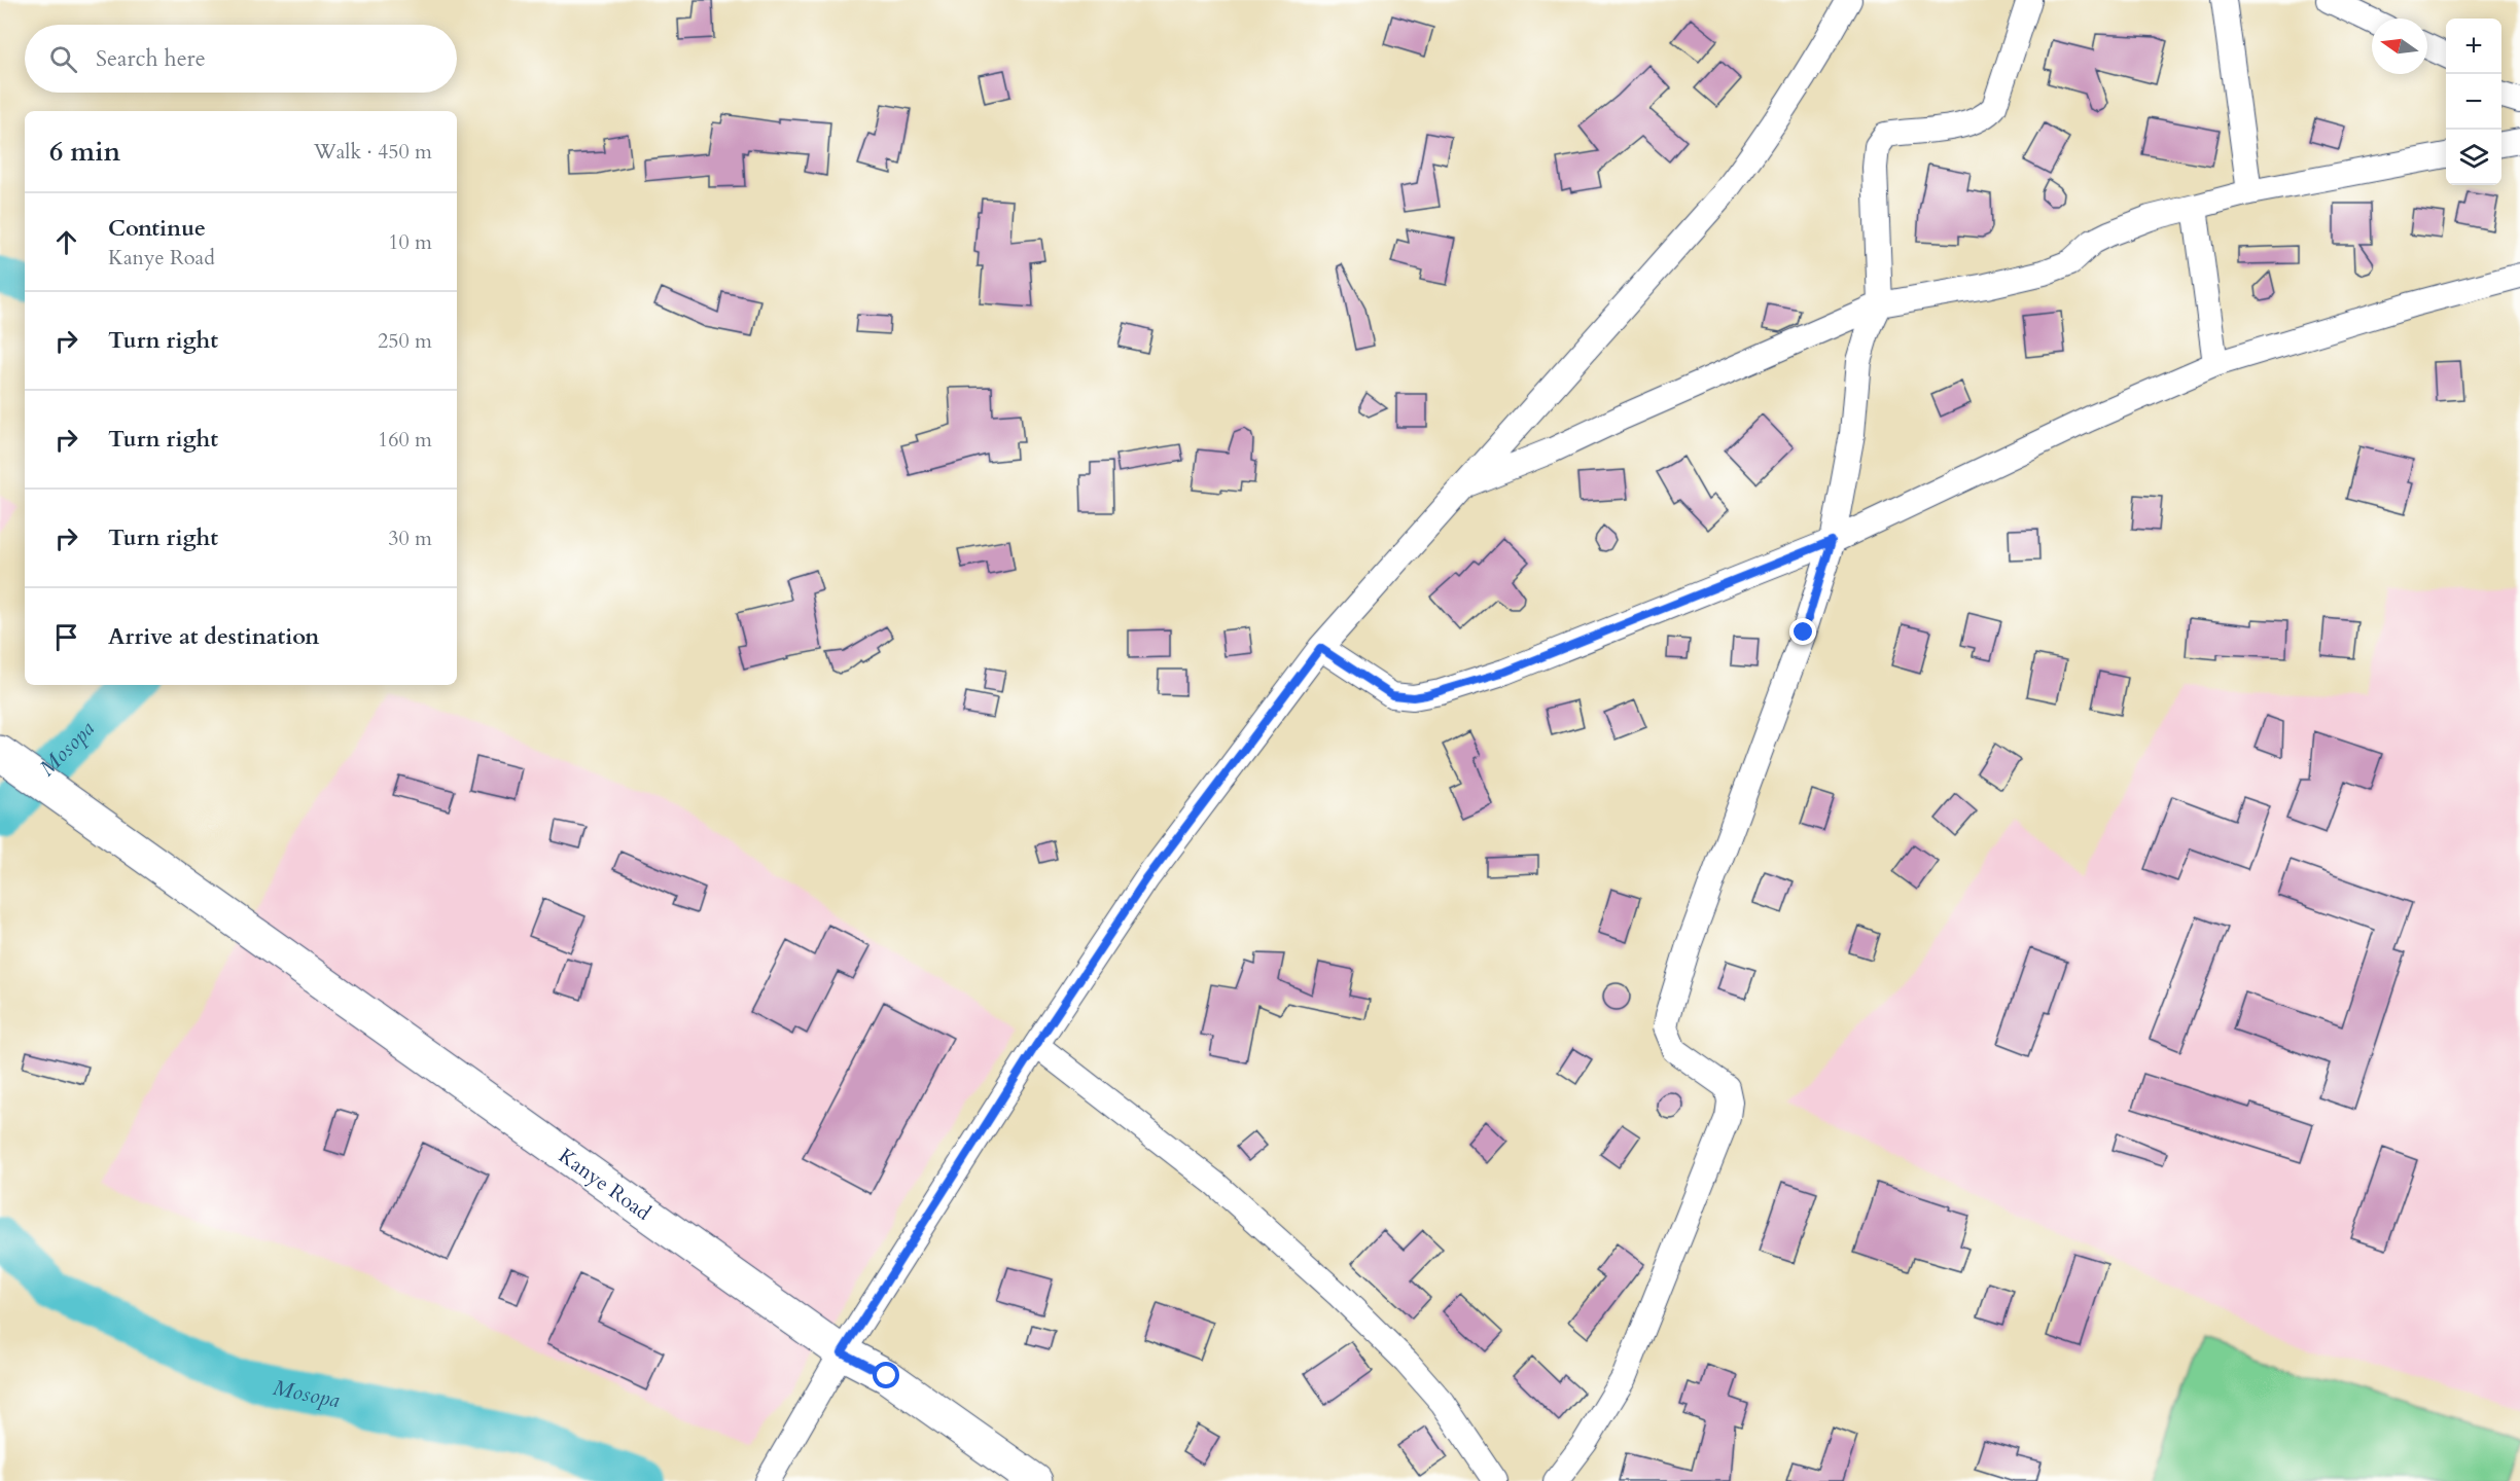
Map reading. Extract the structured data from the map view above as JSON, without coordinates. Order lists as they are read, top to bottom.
{
  "streets": {
    "main road": ["Kanye Road"]
  },
  "water": ["Mosopa"],
  "north": "left",
  "page": {
    "map_buttons": ["+", "−"],
    "search": "Search here",
    "heading": ["6 min", "Walk · 450 m"],
    "list": [
      ["Continue", "Kanye Road", "10 m"],
      ["Turn right", "250 m"],
      ["Turn right", "160 m"],
      ["Turn right", "30 m"],
      "Arrive at destination"
    ]
  }
}
